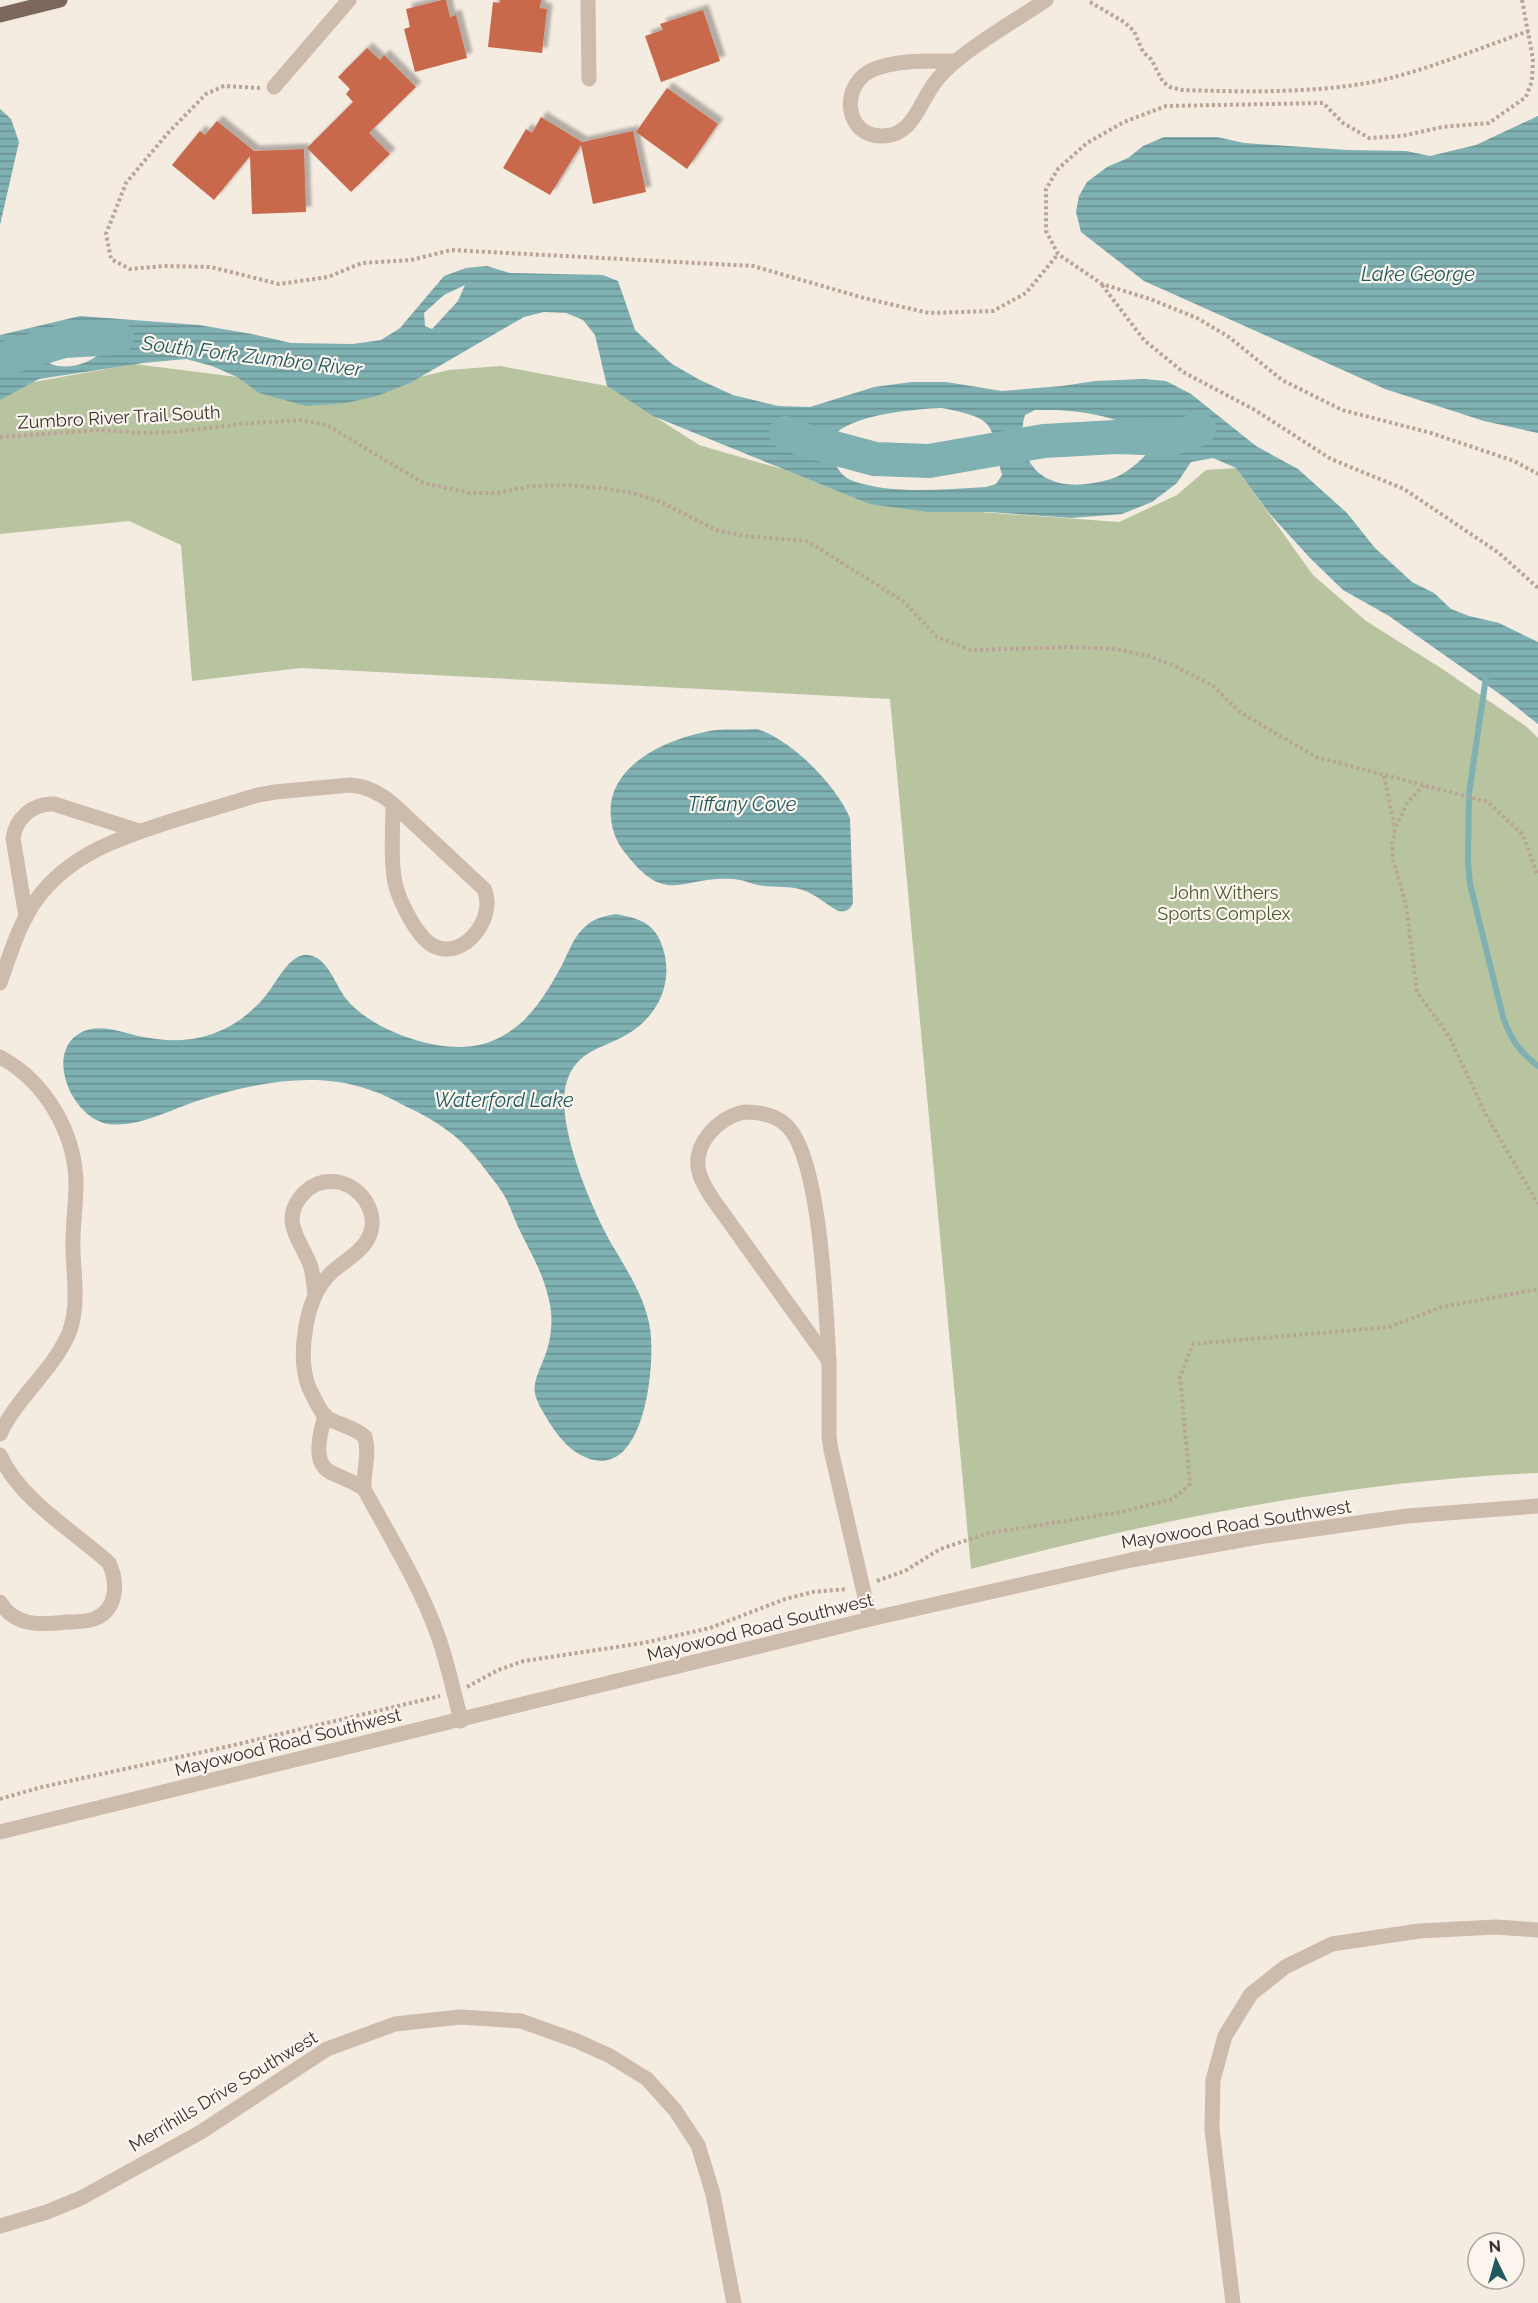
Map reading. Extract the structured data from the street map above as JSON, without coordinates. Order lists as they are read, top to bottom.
{
  "streets": {
    "street": ["Mayowood Road Southwest", "Merrihills Drive Southwest"],
    "path": ["Zumbro River Trail South"]
  },
  "water": [
    "Lake George",
    "South Fork Zumbro River",
    "Tiffany Cove",
    "Waterford Lake"
  ],
  "parks": ["John Withers Sports Complex"],
  "north": "top"
}
